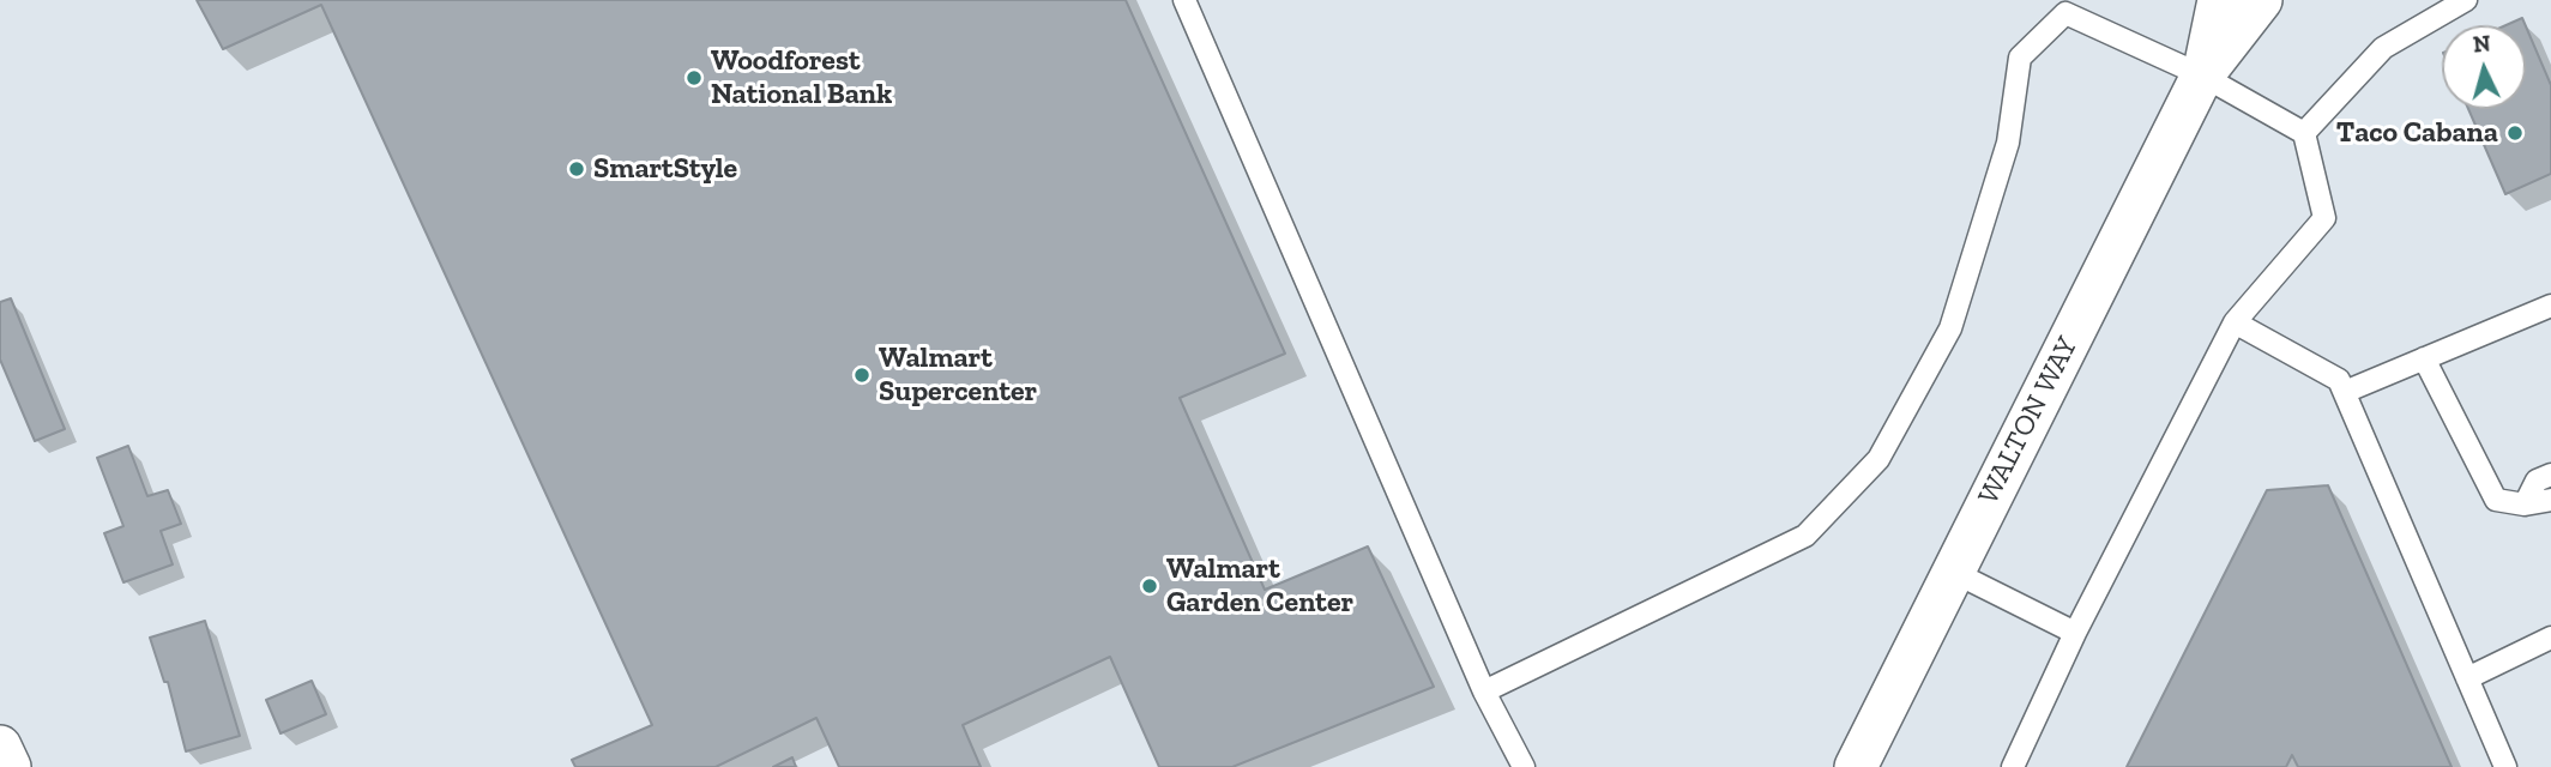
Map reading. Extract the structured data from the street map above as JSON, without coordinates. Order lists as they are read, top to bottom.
{
  "streets": {
    "street": ["WALTON WAY"]
  },
  "places": [
    "Woodforest National Bank",
    "Taco Cabana",
    "SmartStyle",
    "Walmart Supercenter",
    "Walmart Garden Center"
  ],
  "north": "top"
}
